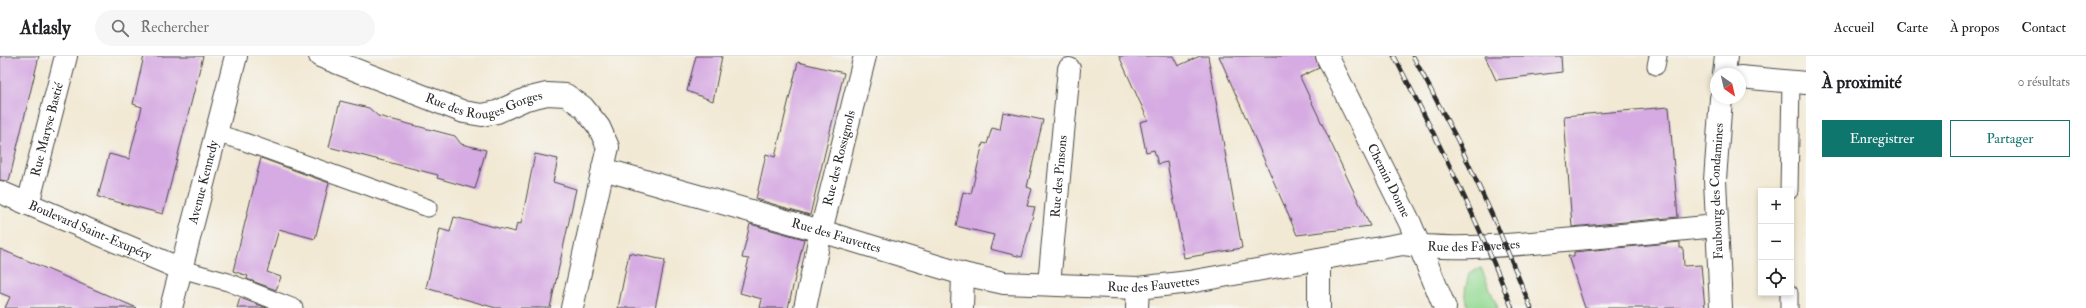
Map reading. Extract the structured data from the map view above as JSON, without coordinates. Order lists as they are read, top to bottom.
{
  "streets": {
    "street": [
      "Rue des Rouges Gorges",
      "Rue Maryse Bastié",
      "Rue des Rossignols",
      "Rue des Pinsons",
      "Chemin Donne",
      "Avenue Kennedy",
      "Faubourg des Condamines",
      "Boulevard Saint-Exupéry",
      "Rue des Fauvettes"
    ]
  },
  "crossings": [
    ["Rue des Rouges Gorges", "Rue des Fauvettes"],
    ["Rue Maryse Bastié", "Boulevard Saint-Exupéry"],
    ["Rue des Rossignols", "Rue des Fauvettes"],
    ["Rue des Pinsons", "Rue des Fauvettes"],
    ["Chemin Donne", "Rue des Fauvettes"],
    ["Avenue Kennedy", "Boulevard Saint-Exupéry"],
    ["Faubourg des Condamines", "Rue des Fauvettes"]
  ],
  "north": "bottom right",
  "page": {
    "header": "Atlasly",
    "search": "Rechercher",
    "nav": [
      "Accueil",
      "Carte",
      "À propos",
      "Contact"
    ],
    "heading": ["À proximité", "0 résultats"],
    "buttons": ["Enregistrer", "Partager"],
    "map_buttons": ["+", "−"]
  }
}
